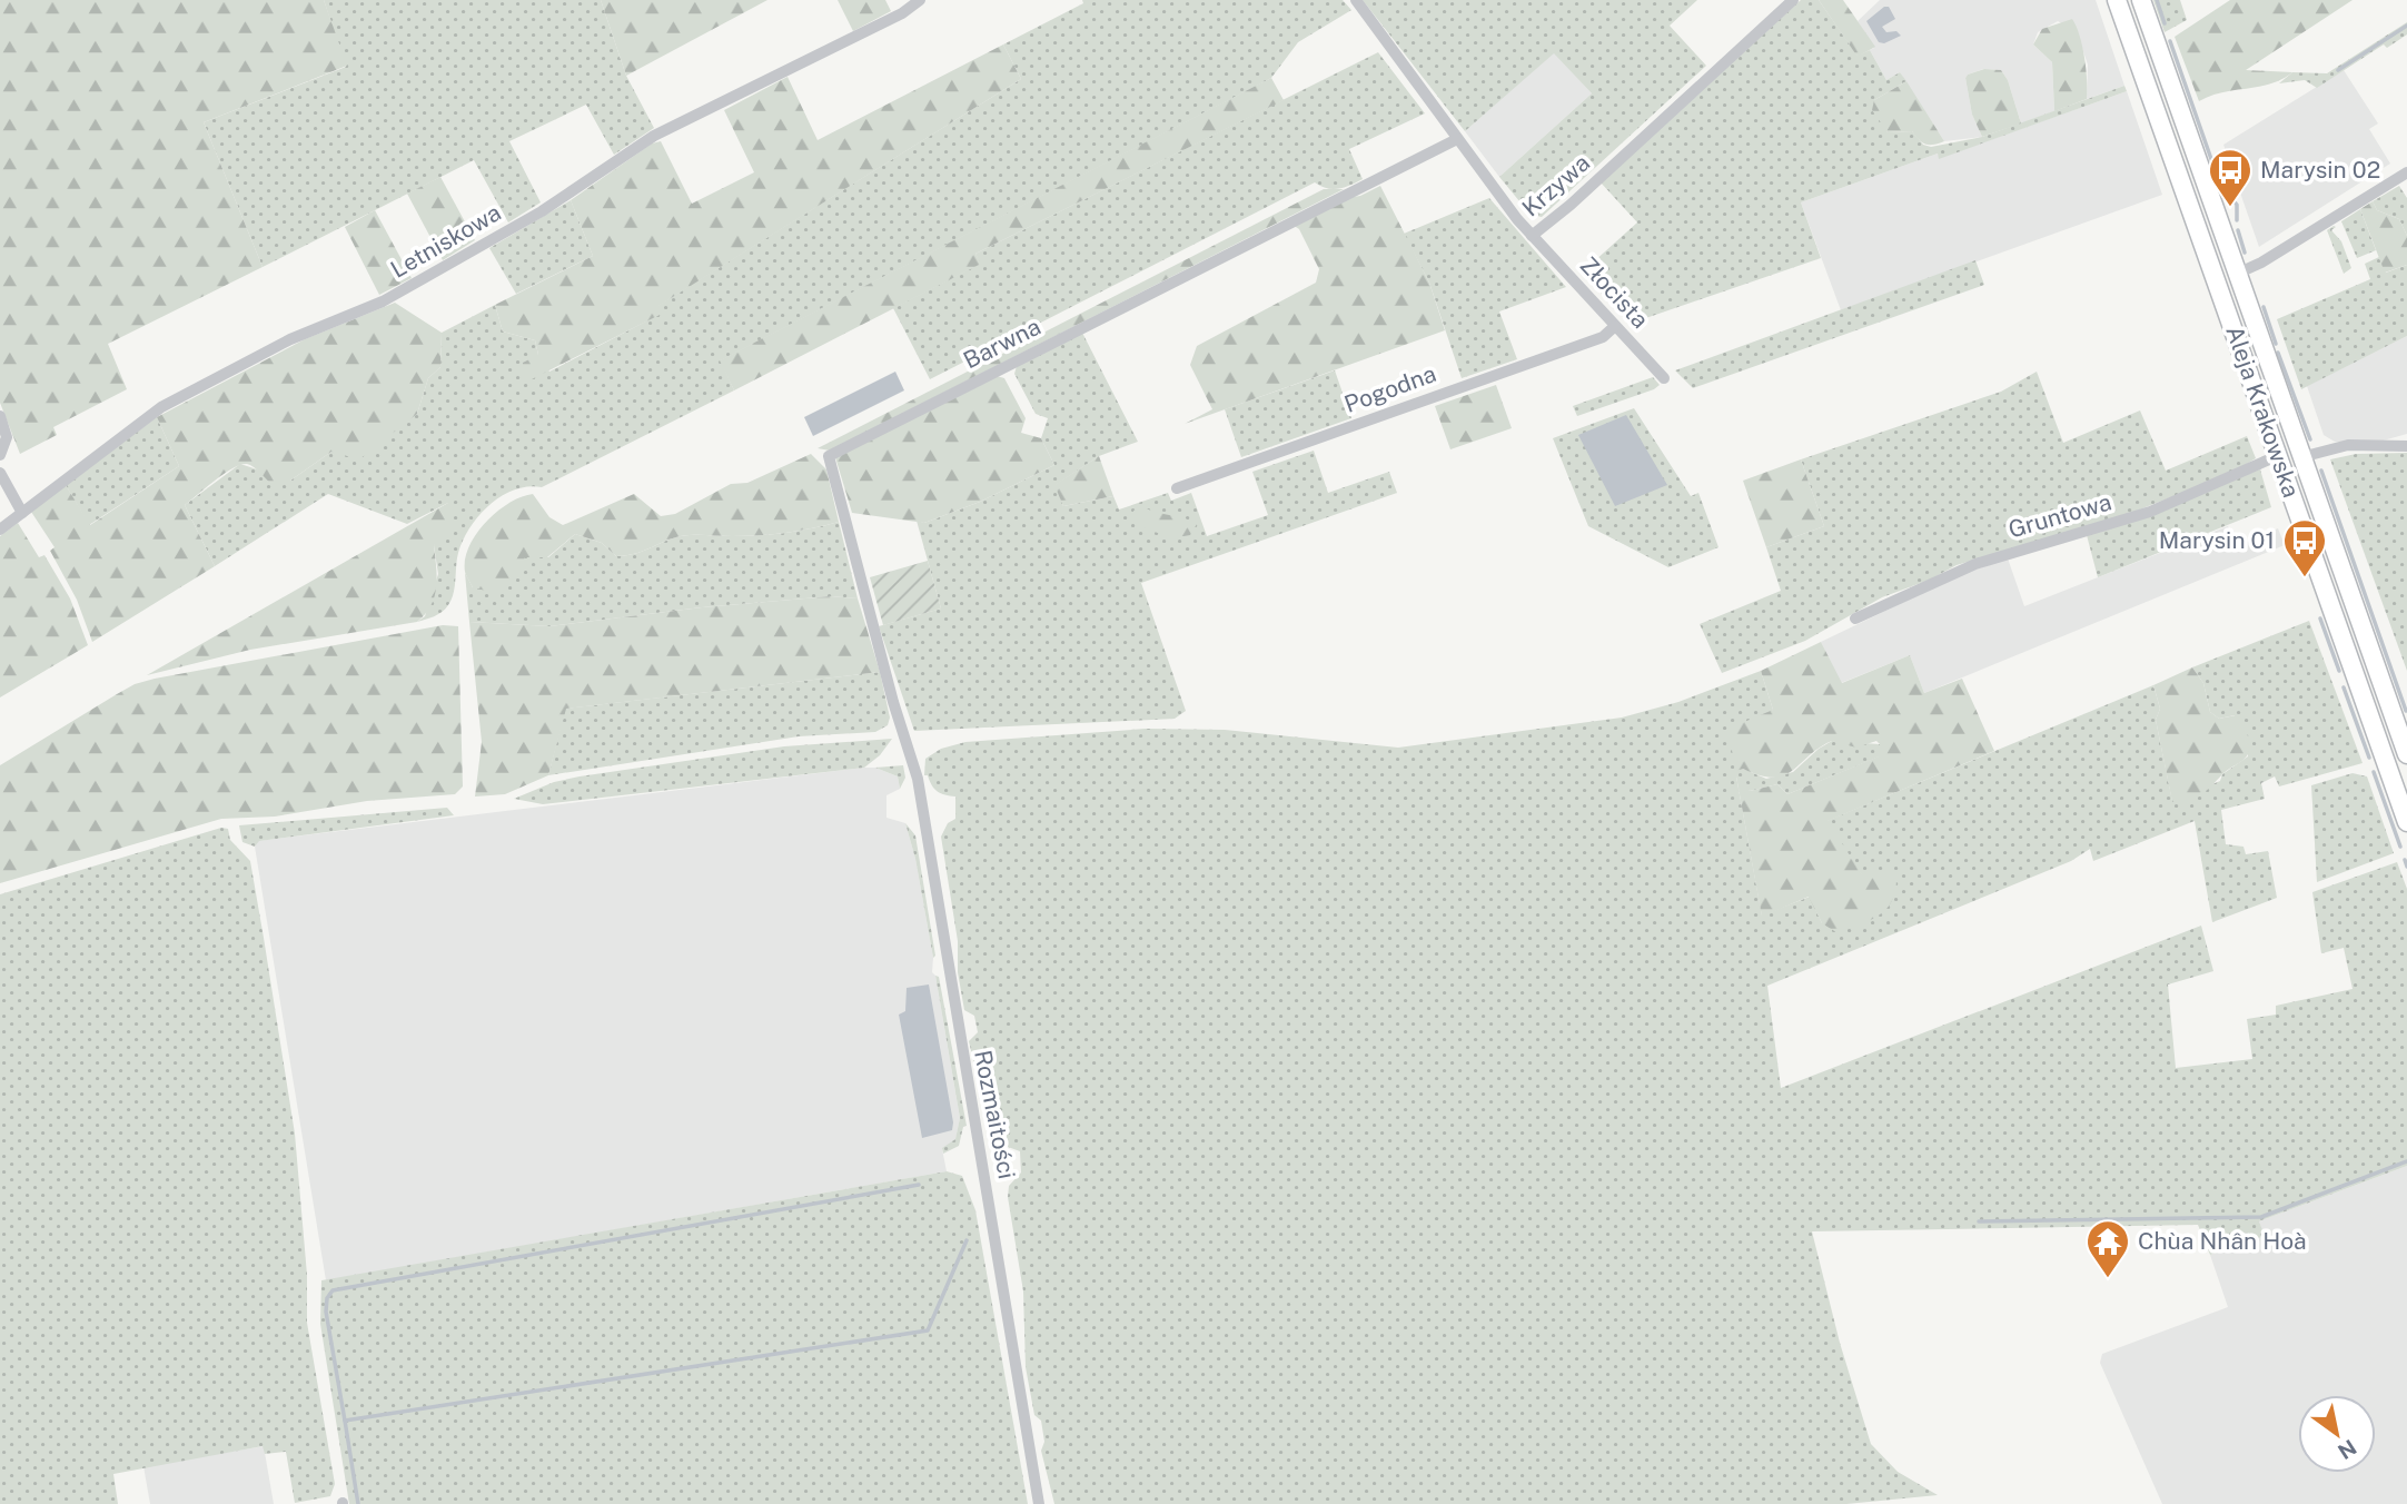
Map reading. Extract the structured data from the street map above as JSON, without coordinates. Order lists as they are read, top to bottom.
{
  "streets": {
    "main road": ["Aleja Krakowska"],
    "street": [
      "Krzywa",
      "Letniskowa",
      "Złocista",
      "Barwna",
      "Pogodna",
      "Gruntowa",
      "Rozmaitości"
    ]
  },
  "crossings": [
    ["Krzywa", "Złocista"],
    ["Krzywa", "Barwna"],
    ["Złocista", "Pogodna"],
    ["Barwna", "Rozmaitości"],
    ["Aleja Krakowska", "Gruntowa"]
  ],
  "places": {
    "bus stop": ["Marysin 02", "Marysin 01"],
    "temple": ["Chùa Nhân Hoà"]
  },
  "north": "bottom right"
}
